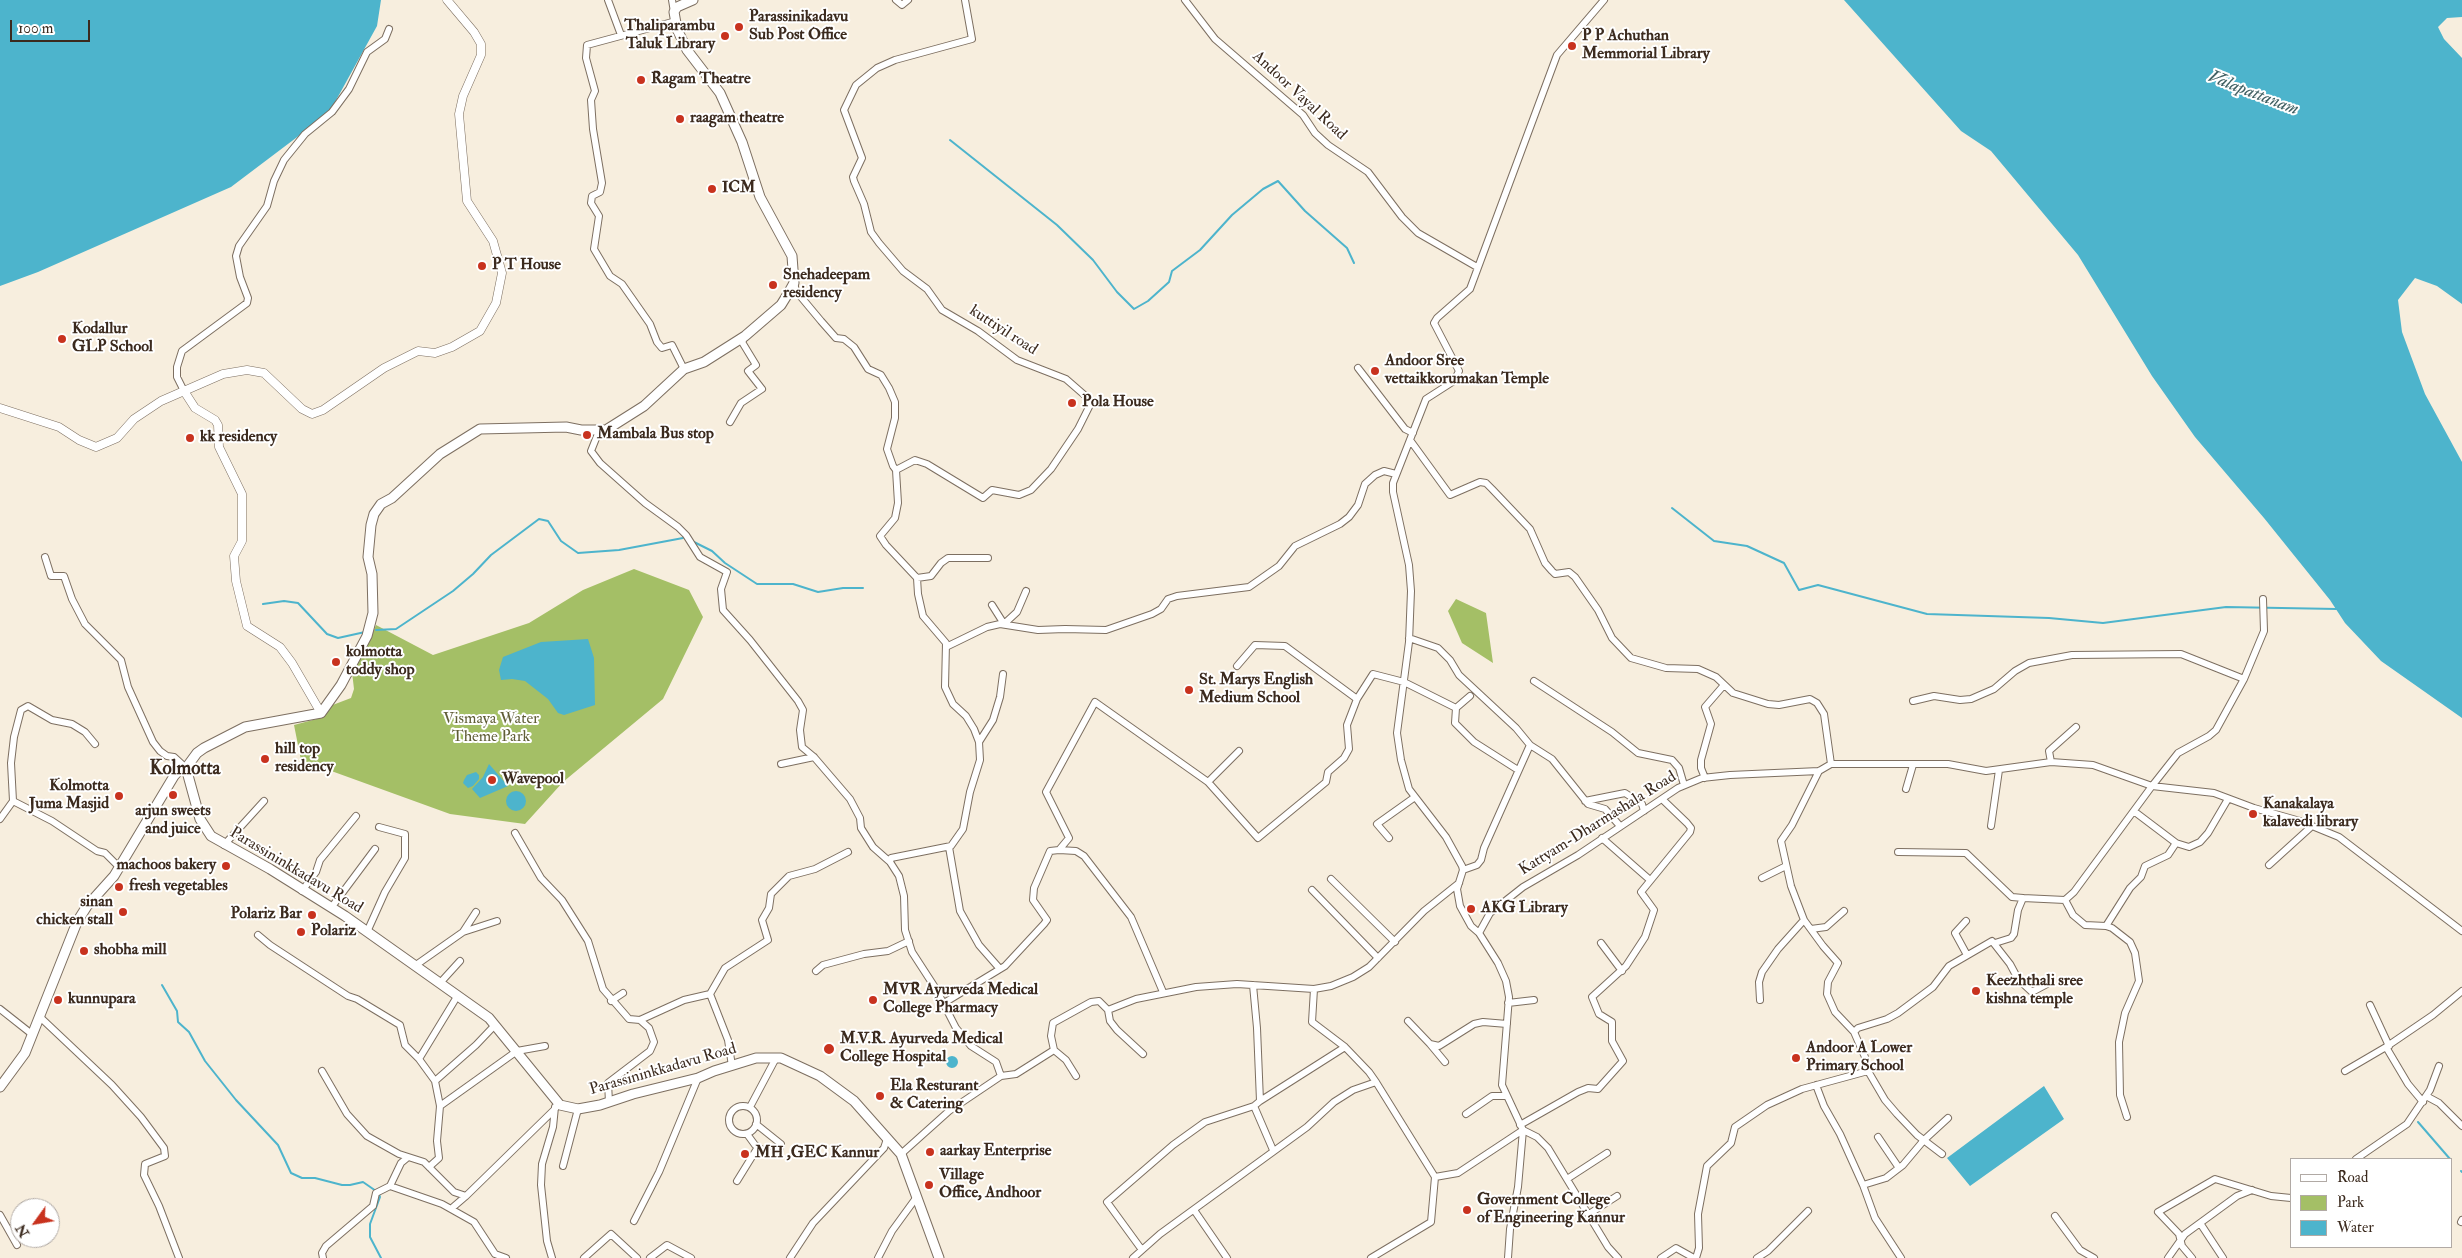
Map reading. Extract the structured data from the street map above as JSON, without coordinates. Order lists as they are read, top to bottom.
{
  "streets": {
    "main road": ["Parassininkkadavu Road"],
    "street": ["Andoor Vayal Road", "kuttiyil road", "Kattyam-Dharmashala Road"]
  },
  "districts": ["Kolmotta"],
  "water": ["Valapattanam"],
  "parks": ["Vismaya Water Theme Park"],
  "places": [
    "Parassinikadavu Sub Post Office",
    "Thaliparambu Taluk Library",
    "P P Achuthan Memmorial Library",
    "Ragam Theatre",
    "raagam theatre",
    "ICM",
    "P T House",
    "Snehadeepam residency",
    "Kodallur GLP School",
    "Andoor Sree vettaikkorumakan Temple",
    "Pola House",
    "Mambala Bus stop",
    "kk residency",
    "kolmotta toddy shop",
    "St. Marys English Medium School",
    "hill top residency",
    "Wavepool",
    "arjun sweets and juice",
    "Kolmotta Juma Masjid",
    "Kanakalaya kalavedi library",
    "machoos bakery",
    "fresh vegetables",
    "AKG Library",
    "sinan chicken stall",
    "Polariz Bar",
    "Polariz",
    "shobha mill",
    "Keezhthali sree kishna temple",
    "kunnupara",
    "MVR Ayurveda Medical College Pharmacy",
    "M.V.R. Ayurveda Medical College Hospital",
    "Andoor A Lower Primary School",
    "Ela Resturant & Catering",
    "aarkay Enterprise",
    "MH ,GEC Kannur",
    "Village Office, Andhoor",
    "Government College of Engineering Kannur"
  ],
  "legend": ["Road", "Park", "Water"],
  "scale_bar": "100 m",
  "north": "bottom left"
}
